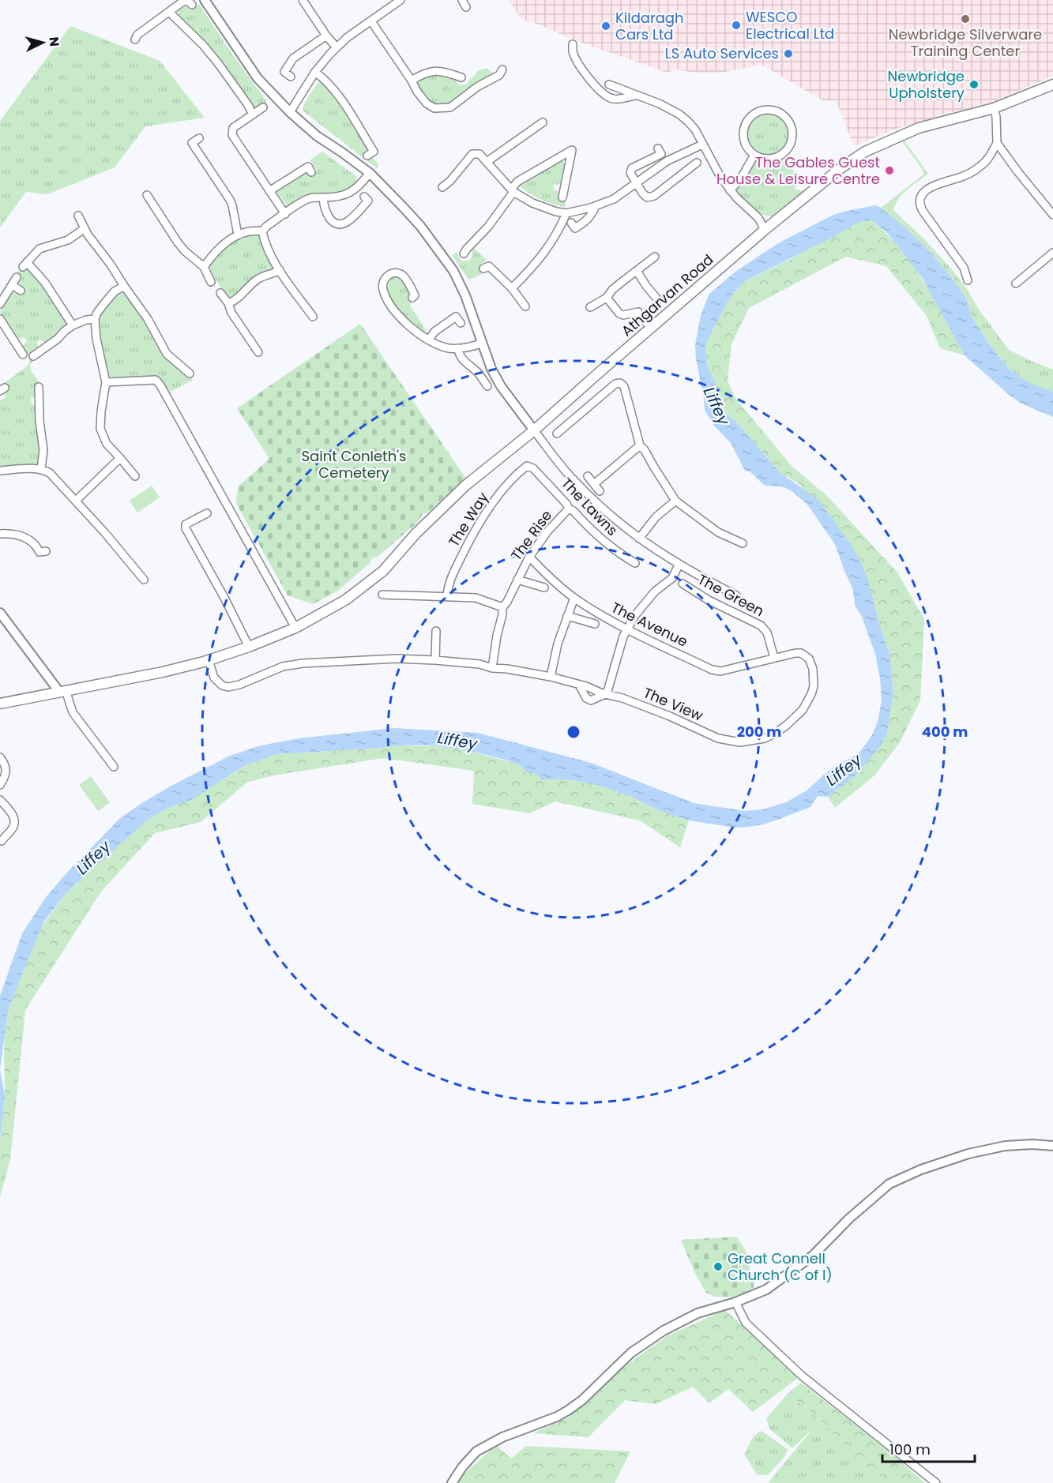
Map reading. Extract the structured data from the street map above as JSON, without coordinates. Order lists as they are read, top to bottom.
{
  "streets": {
    "main road": ["Athgarvan Road"],
    "street": [
      "The Lawns",
      "The Way",
      "The Rise",
      "The Green",
      "The Avenue",
      "The View"
    ]
  },
  "crossings": [
    ["Athgarvan Road", "The View"],
    ["The Lawns", "The Way"],
    ["The Lawns", "The Rise"],
    ["The Rise", "The Avenue"],
    ["The Rise", "The View"],
    ["The Green", "The Avenue"],
    ["The Green", "The View"],
    ["The Avenue", "The View"]
  ],
  "water": ["Liffey"],
  "parks": ["Saint Conleth's Cemetery"],
  "places": [
    "Newbridge Silverware Training Center",
    "WESCO Electrical Ltd",
    "Kildaragh Cars Ltd",
    "LS Auto Services",
    "Newbridge Upholstery",
    "The Gables Guest House & Leisure Centre",
    "Great Connell Church (C of I)"
  ],
  "scale_bar": "100 m",
  "north": "right",
  "rings": ["200 m", "400 m"]
}
